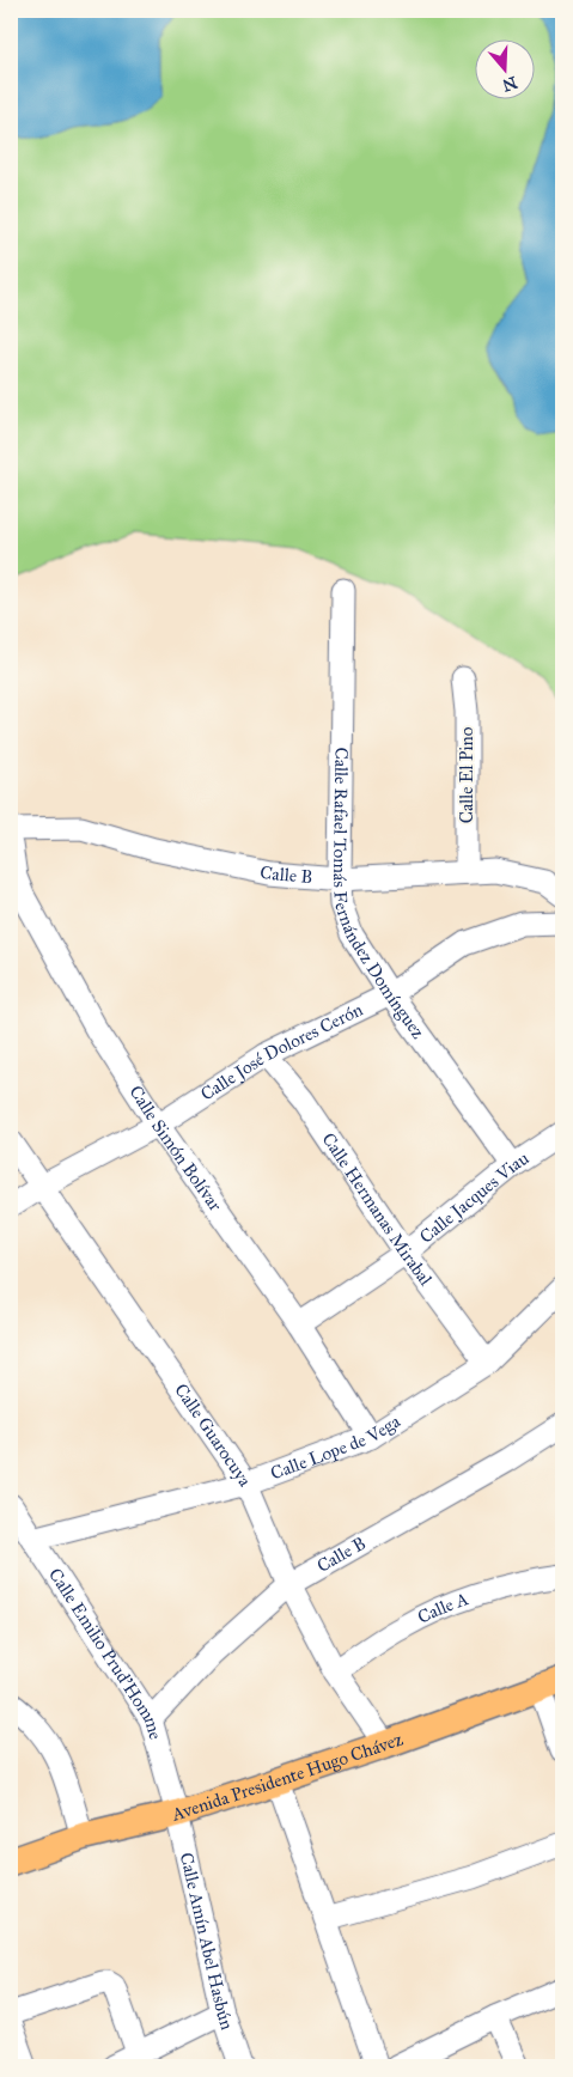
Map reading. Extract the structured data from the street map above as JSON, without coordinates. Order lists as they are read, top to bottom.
{
  "streets": {
    "main road": ["Avenida Presidente Hugo Chávez"],
    "street": [
      "Calle El Pino",
      "Calle B",
      "Calle Rafael Tomás Fernández Domínguez",
      "Calle José Dolores Cerón",
      "Calle Simón Bolívar",
      "Calle Jacques Viau",
      "Calle Hermanas Mirabal",
      "Calle Guarocuya",
      "Calle Lope de Vega",
      "Calle A",
      "Calle Emilio Prud'Homme",
      "Calle Amín Abel Hasbún"
    ]
  },
  "crossings": [
    ["Calle El Pino", "Calle B"],
    ["Calle B", "Calle Rafael Tomás Fernández Domínguez"],
    ["Calle B", "Calle Guarocuya"],
    ["Calle B", "Calle Emilio Prud'Homme"],
    ["Calle Rafael Tomás Fernández Domínguez", "Calle José Dolores Cerón"],
    ["Calle Rafael Tomás Fernández Domínguez", "Calle Jacques Viau"],
    ["Calle José Dolores Cerón", "Calle Simón Bolívar"],
    ["Calle José Dolores Cerón", "Calle Hermanas Mirabal"],
    ["Calle José Dolores Cerón", "Calle Guarocuya"],
    ["Calle Simón Bolívar", "Calle Jacques Viau"],
    ["Calle Simón Bolívar", "Calle Lope de Vega"],
    ["Calle Jacques Viau", "Calle Hermanas Mirabal"],
    ["Calle Hermanas Mirabal", "Calle Lope de Vega"],
    ["Calle Guarocuya", "Calle Lope de Vega"],
    ["Calle Guarocuya", "Calle A"],
    ["Calle Guarocuya", "Avenida Presidente Hugo Chávez"],
    ["Calle Lope de Vega", "Calle Emilio Prud'Homme"],
    ["Calle Emilio Prud'Homme", "Avenida Presidente Hugo Chávez"],
    ["Calle Emilio Prud'Homme", "Calle Amín Abel Hasbún"],
    ["Avenida Presidente Hugo Chávez", "Calle Amín Abel Hasbún"]
  ],
  "north": "bottom"
}
